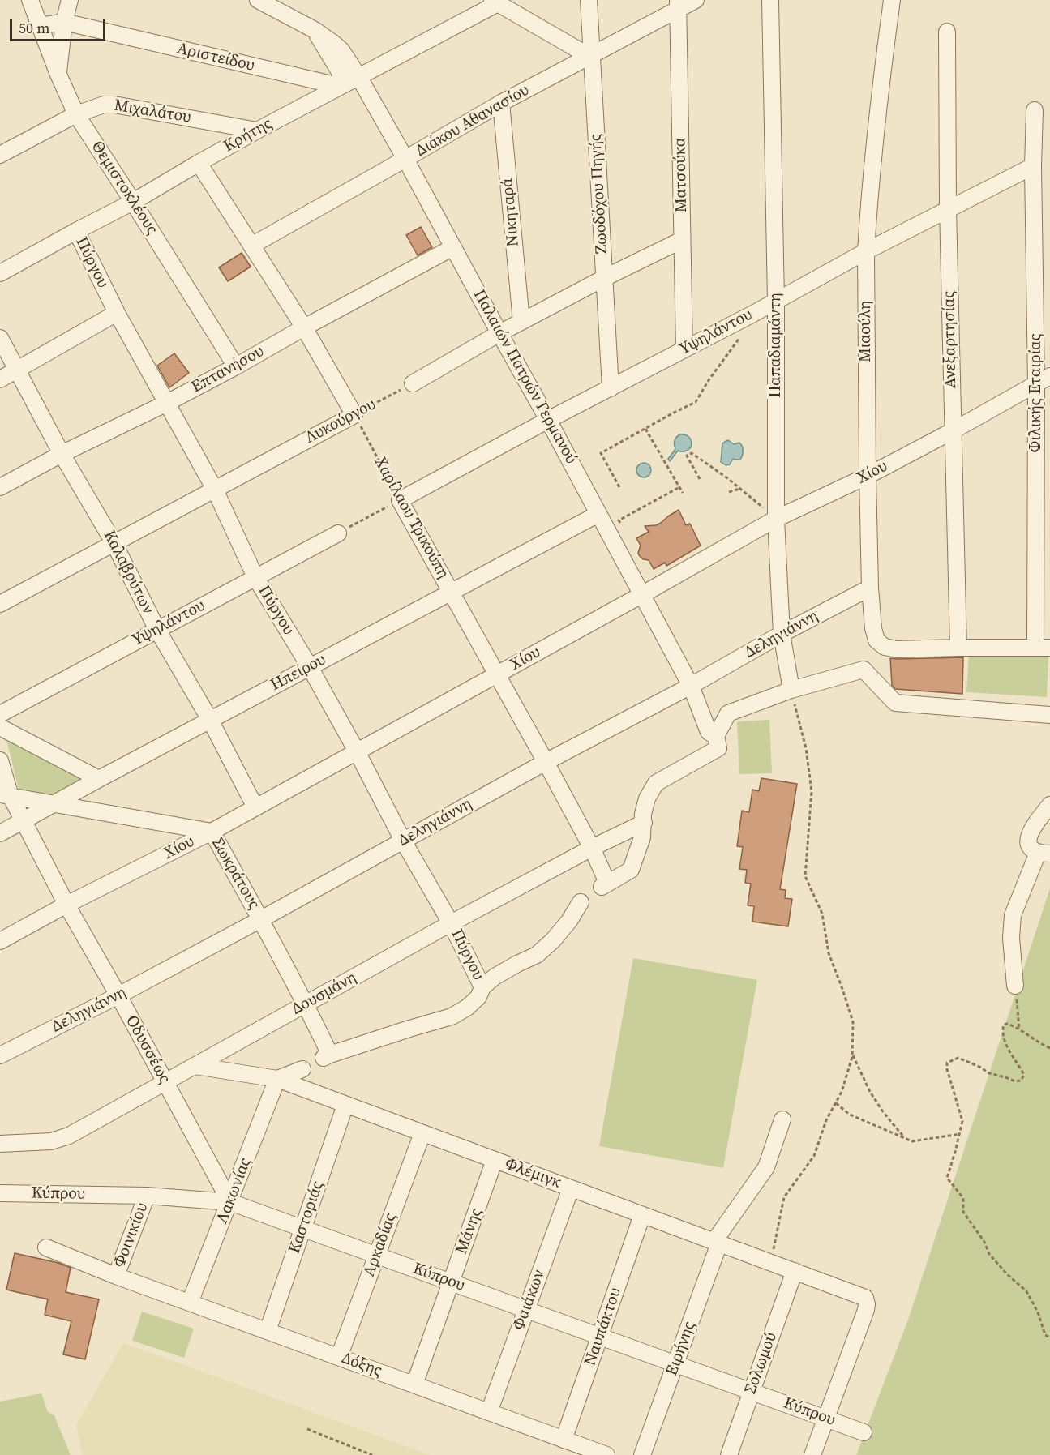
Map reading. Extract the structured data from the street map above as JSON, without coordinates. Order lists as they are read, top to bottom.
{
  "streets": {
    "street": [
      "Αριστείδου",
      "Μιχαλάτου",
      "Διάκου Αθανασίου",
      "Κρήτης",
      "Ματσούκα",
      "Θεμιστοκλέους",
      "Ζωοδόχου Πηγής",
      "Νικηταρά",
      "Πύργου",
      "Μιαούλη",
      "Υψηλάντου",
      "Ανεξαρτησίας",
      "Παπαδιαμάντη",
      "Επτανήσου",
      "Παλαιών Πατρών Γερμανού",
      "Φιλικής Εταιρίας",
      "Λυκούργου",
      "Χίου",
      "Χαρίλαου Τρικούπη",
      "Καλαβρύτων",
      "Δεληγιάννη",
      "Ηπείρου",
      "Σωκράτους",
      "Δουσμάνη",
      "Οδυσσέως",
      "Φλέμιγκ",
      "Λακωνίας",
      "Κύπρου",
      "Καστοριάς",
      "Μάνης",
      "Φοινικίου",
      "Αρκαδίας",
      "Φαιάκων",
      "Ναυπάκτου",
      "Ειρήνης",
      "Σολωμού",
      "Δόξης"
    ]
  },
  "crossings": [
    ["Αριστείδου", "Κρήτης"],
    ["Αριστείδου", "Παλαιών Πατρών Γερμανού"],
    ["Μιχαλάτου", "Κρήτης"],
    ["Μιχαλάτου", "Θεμιστοκλέους"],
    ["Διάκου Αθανασίου", "Ματσούκα"],
    ["Διάκου Αθανασίου", "Ζωοδόχου Πηγής"],
    ["Διάκου Αθανασίου", "Νικηταρά"],
    ["Διάκου Αθανασίου", "Παλαιών Πατρών Γερμανού"],
    ["Κρήτης", "Θεμιστοκλέους"],
    ["Κρήτης", "Πύργου"],
    ["Κρήτης", "Παλαιών Πατρών Γερμανού"],
    ["Ματσούκα", "Υψηλάντου"],
    ["Θεμιστοκλέους", "Επτανήσου"],
    ["Ζωοδόχου Πηγής", "Υψηλάντου"],
    ["Πύργου", "Υψηλάντου"],
    ["Πύργου", "Επτανήσου"],
    ["Πύργου", "Λυκούργου"],
    ["Πύργου", "Χίου"],
    ["Πύργου", "Δεληγιάννη"],
    ["Πύργου", "Ηπείρου"],
    ["Πύργου", "Σωκράτους"],
    ["Πύργου", "Δουσμάνη"],
    ["Μιαούλη", "Υψηλάντου"],
    ["Μιαούλη", "Ανεξαρτησίας"],
    ["Μιαούλη", "Χίου"],
    ["Μιαούλη", "Δεληγιάννη"],
    ["Υψηλάντου", "Ανεξαρτησίας"],
    ["Υψηλάντου", "Παπαδιαμάντη"],
    ["Υψηλάντου", "Παλαιών Πατρών Γερμανού"],
    ["Υψηλάντου", "Φιλικής Εταιρίας"],
    ["Υψηλάντου", "Χαρίλαου Τρικούπη"],
    ["Υψηλάντου", "Καλαβρύτων"],
    ["Ανεξαρτησίας", "Χίου"],
    ["Παπαδιαμάντη", "Χίου"],
    ["Παπαδιαμάντη", "Δεληγιάννη"],
    ["Επτανήσου", "Παλαιών Πατρών Γερμανού"],
    ["Επτανήσου", "Καλαβρύτων"],
    ["Παλαιών Πατρών Γερμανού", "Χίου"],
    ["Παλαιών Πατρών Γερμανού", "Δεληγιάννη"],
    ["Παλαιών Πατρών Γερμανού", "Ηπείρου"],
    ["Φιλικής Εταιρίας", "Χίου"],
    ["Λυκούργου", "Χαρίλαου Τρικούπη"],
    ["Λυκούργου", "Καλαβρύτων"],
    ["Χίου", "Χαρίλαου Τρικούπη"],
    ["Χίου", "Καλαβρύτων"],
    ["Χίου", "Σωκράτους"],
    ["Χίου", "Οδυσσέως"],
    ["Χαρίλαου Τρικούπη", "Δεληγιάννη"],
    ["Χαρίλαου Τρικούπη", "Ηπείρου"],
    ["Χαρίλαου Τρικούπη", "Δουσμάνη"],
    ["Καλαβρύτων", "Ηπείρου"],
    ["Δεληγιάννη", "Σωκράτους"],
    ["Δεληγιάννη", "Οδυσσέως"],
    ["Ηπείρου", "Σωκράτους"],
    ["Ηπείρου", "Οδυσσέως"],
    ["Σωκράτους", "Δουσμάνη"],
    ["Σωκράτους", "Οδυσσέως"],
    ["Δουσμάνη", "Οδυσσέως"],
    ["Δουσμάνη", "Φλέμιγκ"],
    ["Οδυσσέως", "Λακωνίας"],
    ["Οδυσσέως", "Κύπρου"],
    ["Φλέμιγκ", "Λακωνίας"],
    ["Φλέμιγκ", "Κύπρου"],
    ["Φλέμιγκ", "Καστοριάς"],
    ["Φλέμιγκ", "Μάνης"],
    ["Φλέμιγκ", "Αρκαδίας"],
    ["Φλέμιγκ", "Φαιάκων"],
    ["Φλέμιγκ", "Ναυπάκτου"],
    ["Φλέμιγκ", "Ειρήνης"],
    ["Φλέμιγκ", "Σολωμού"],
    ["Λακωνίας", "Κύπρου"],
    ["Λακωνίας", "Δόξης"],
    ["Κύπρου", "Καστοριάς"],
    ["Κύπρου", "Μάνης"],
    ["Κύπρου", "Φοινικίου"],
    ["Κύπρου", "Αρκαδίας"],
    ["Κύπρου", "Φαιάκων"],
    ["Κύπρου", "Ναυπάκτου"],
    ["Κύπρου", "Ειρήνης"],
    ["Κύπρου", "Σολωμού"],
    ["Καστοριάς", "Δόξης"],
    ["Μάνης", "Δόξης"],
    ["Φοινικίου", "Δόξης"],
    ["Αρκαδίας", "Δόξης"],
    ["Φαιάκων", "Δόξης"],
    ["Ναυπάκτου", "Δόξης"]
  ],
  "scale_bar": "50 m"
}
